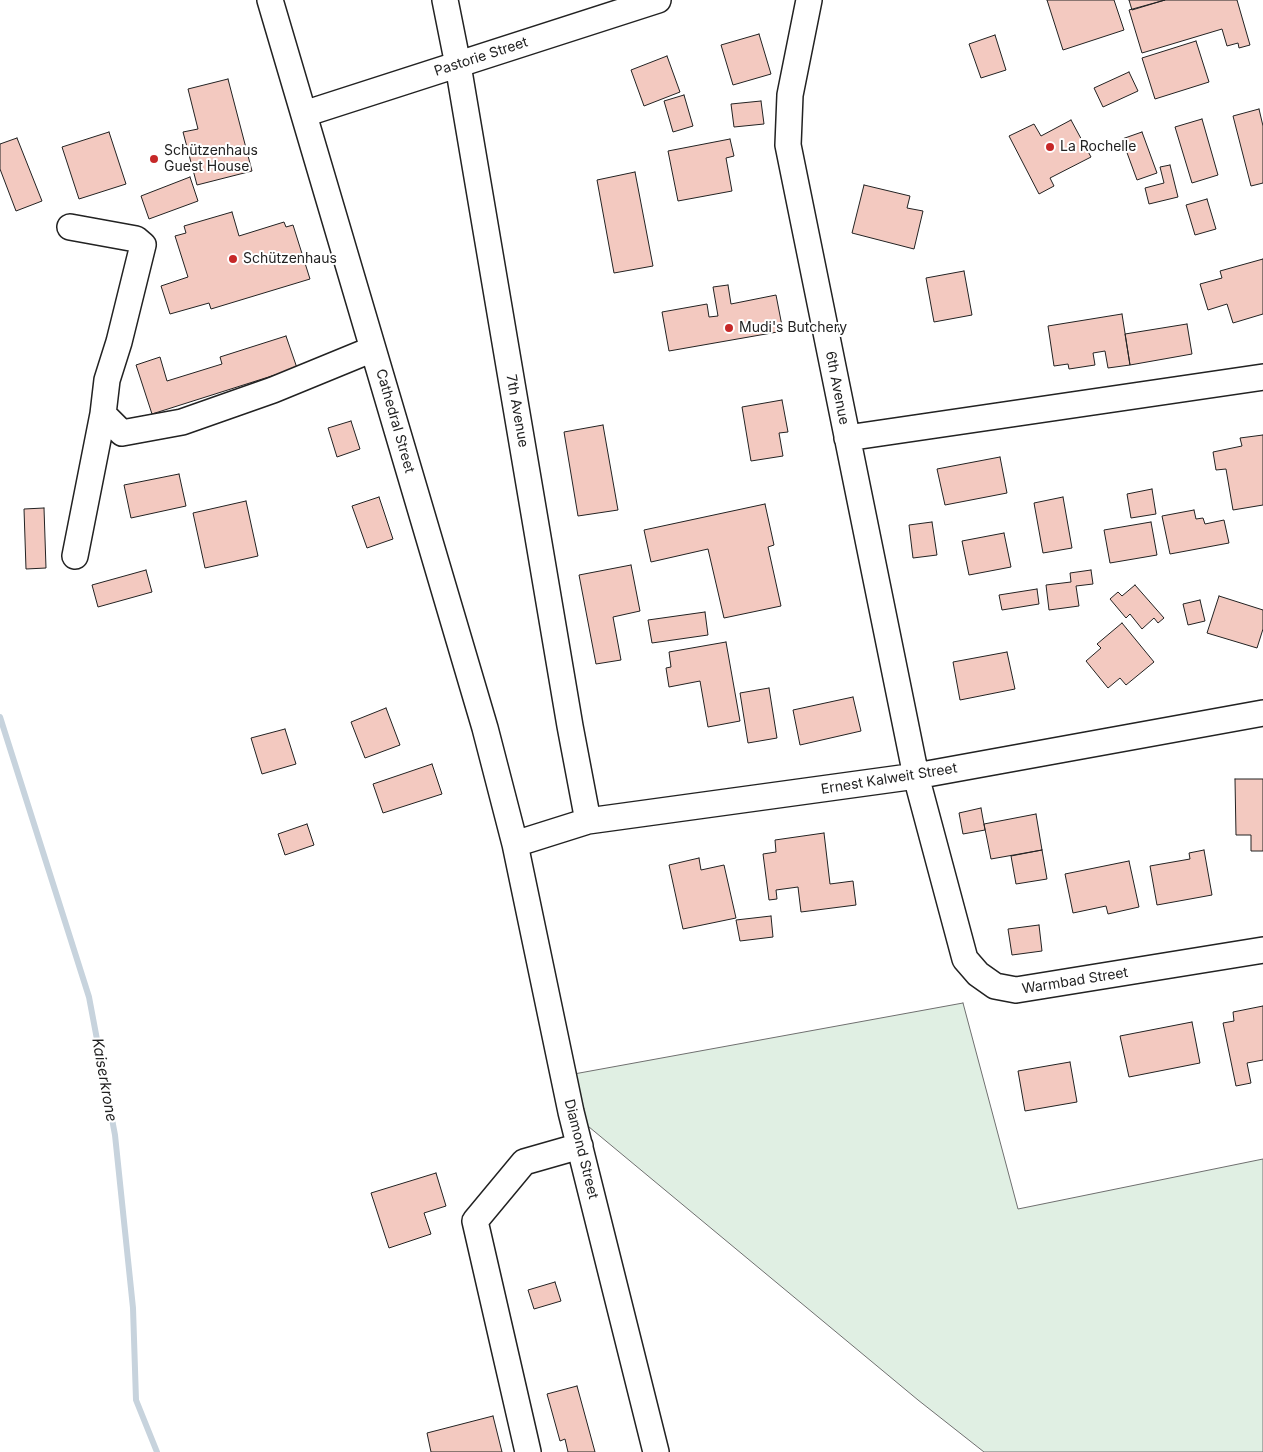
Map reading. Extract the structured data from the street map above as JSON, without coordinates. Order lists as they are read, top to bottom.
{
  "streets": {
    "street": [
      "Pastorie Street",
      "6th Avenue",
      "7th Avenue",
      "Cathedral Street",
      "Ernest Kalweit Street",
      "Warmbad Street",
      "Diamond Street"
    ]
  },
  "crossings": [
    ["Pastorie Street", "7th Avenue"],
    ["Pastorie Street", "Cathedral Street"],
    ["6th Avenue", "Ernest Kalweit Street"],
    ["6th Avenue", "Warmbad Street"],
    ["7th Avenue", "Ernest Kalweit Street"],
    ["Cathedral Street", "Ernest Kalweit Street"],
    ["Cathedral Street", "Diamond Street"],
    ["Ernest Kalweit Street", "Warmbad Street"],
    ["Ernest Kalweit Street", "Diamond Street"]
  ],
  "water": ["Kaiserkrone"],
  "places": [
    "La Rochelle",
    "Schützenhaus Guest House",
    "Schützenhaus",
    "Mudi's Butchery"
  ]
}
